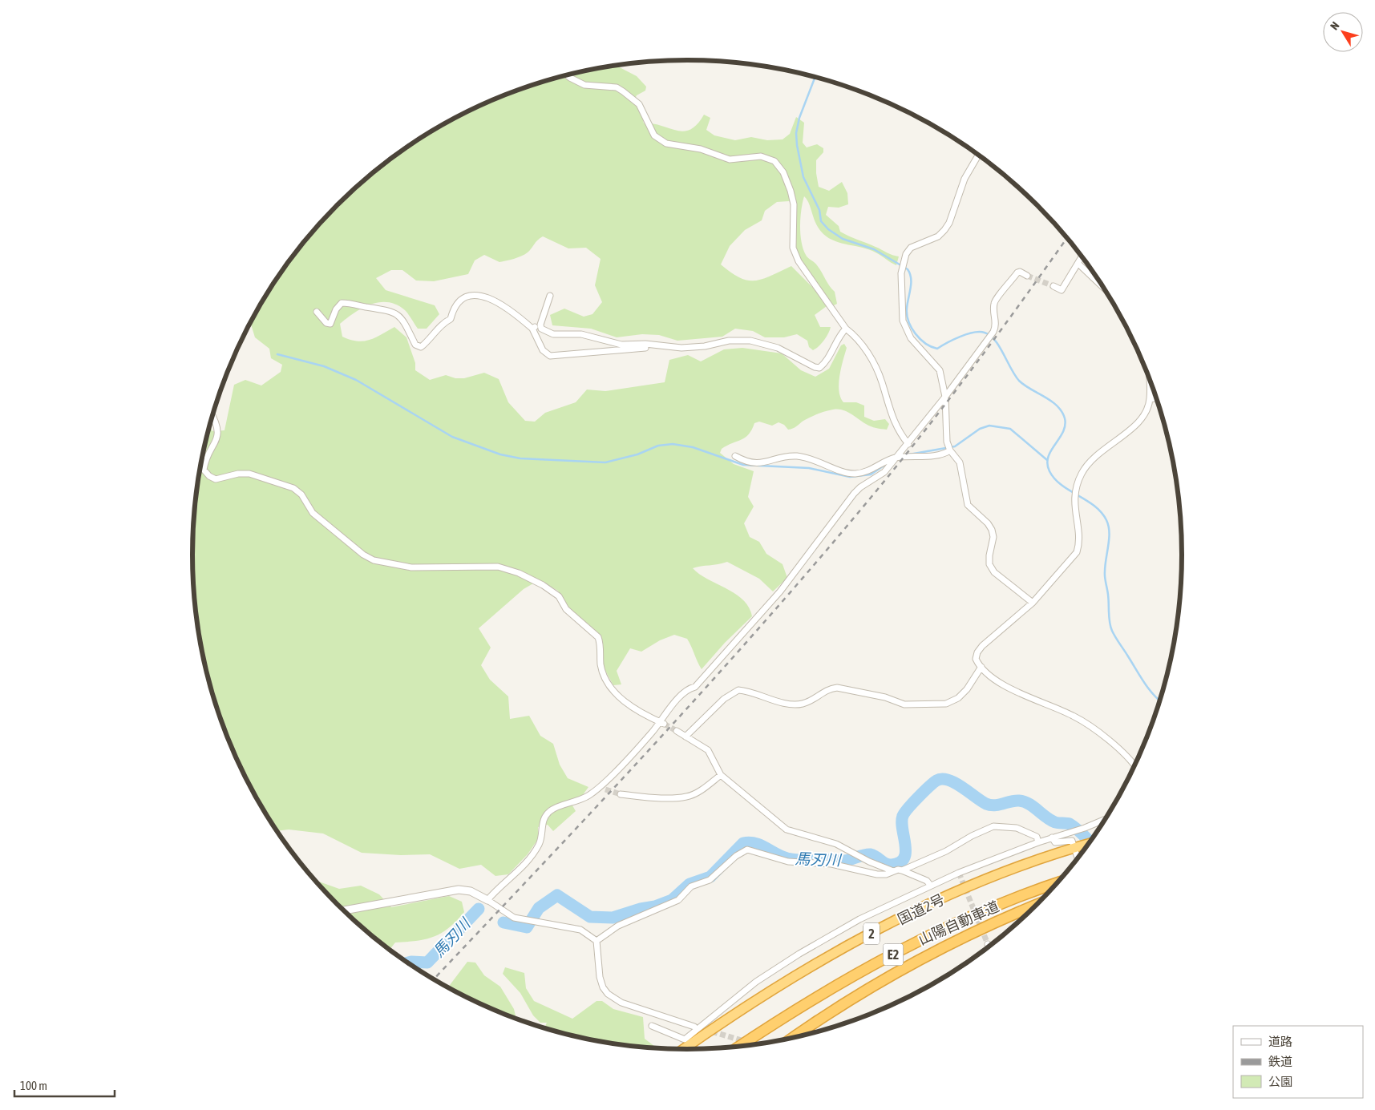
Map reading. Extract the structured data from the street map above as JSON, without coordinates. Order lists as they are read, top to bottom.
{
  "streets": {
    "highway": [
      "国道2号",
      "山陽自動車道",
      "2",
      "E2"
    ]
  },
  "water": ["馬刃川"],
  "legend": ["道路", "鉄道", "公園"],
  "scale_bar": "100 m",
  "north": "top left"
}
